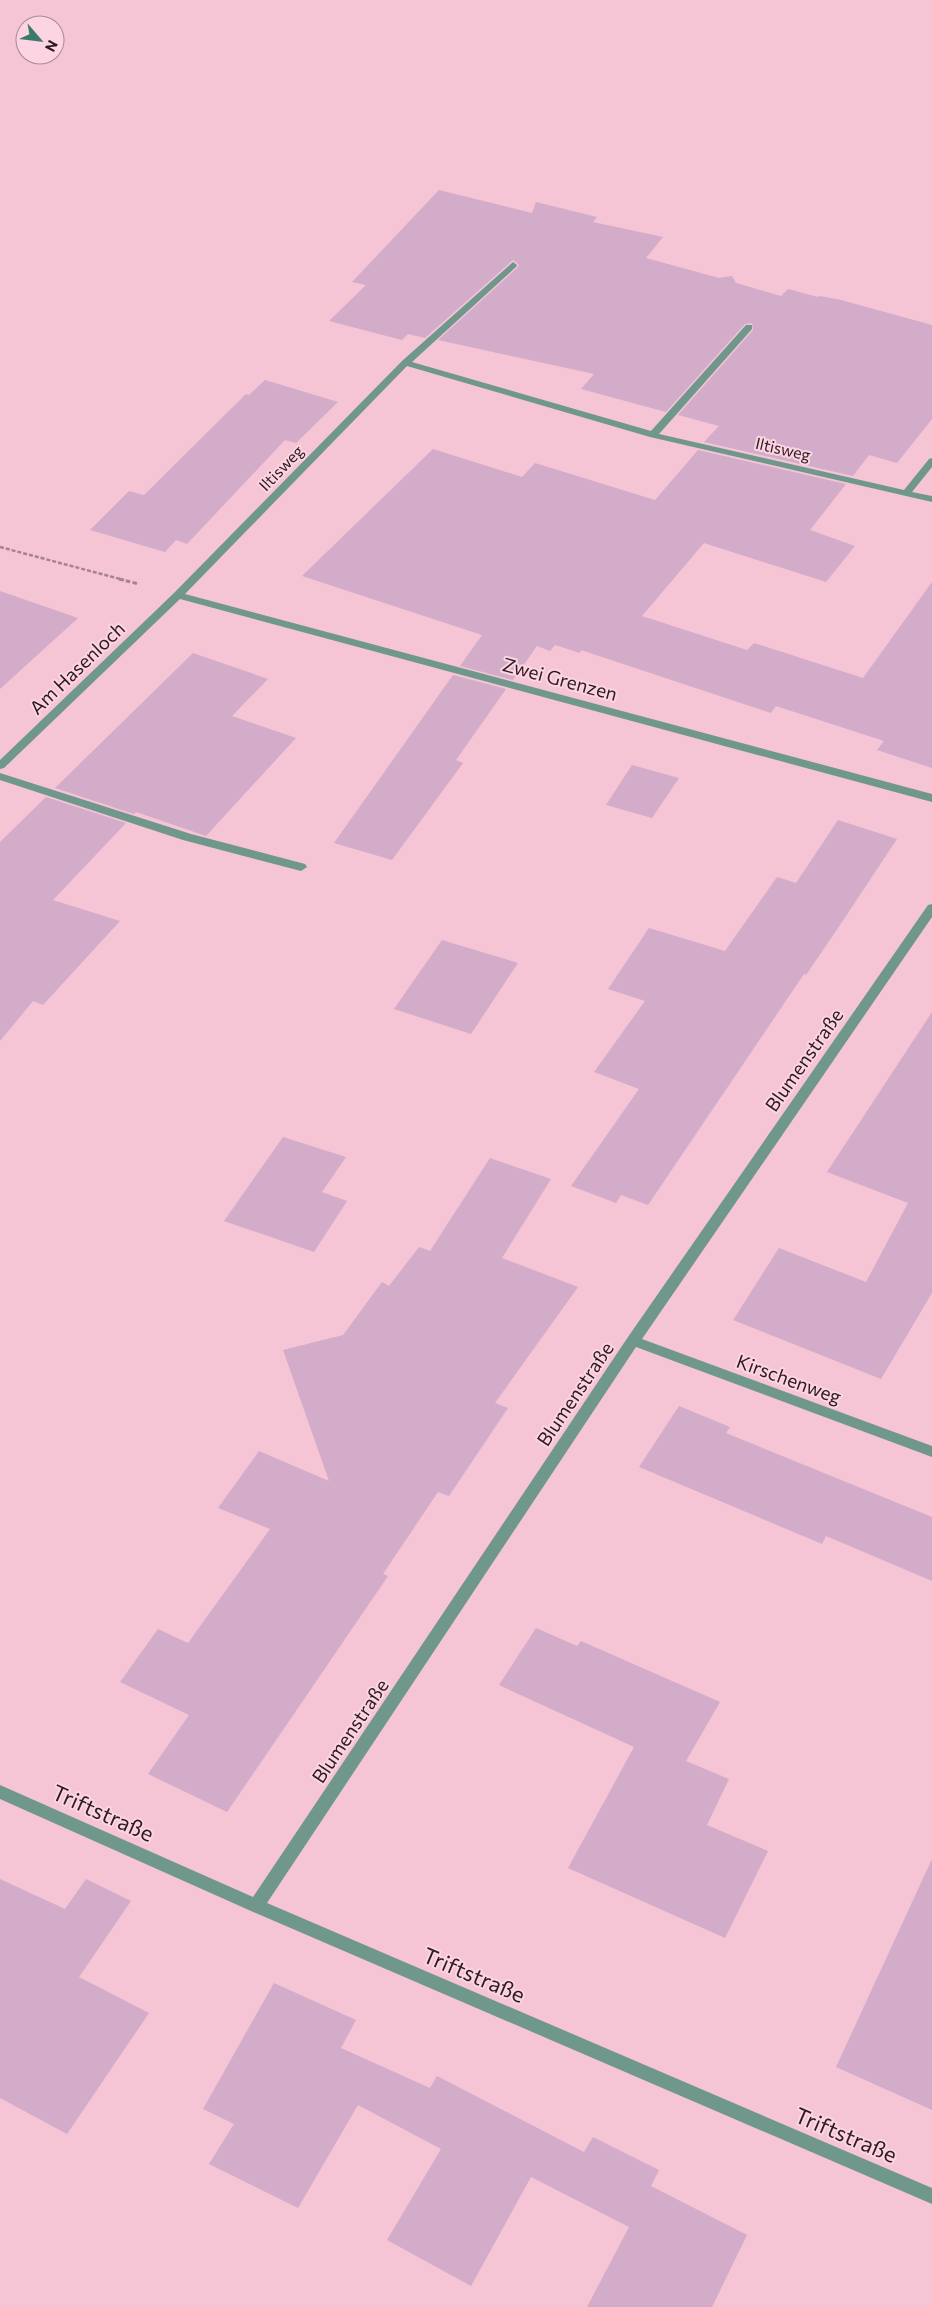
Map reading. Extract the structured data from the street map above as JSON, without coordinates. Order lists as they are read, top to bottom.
{
  "streets": {
    "street": [
      "Iltisweg",
      "Am Hasenloch",
      "Zwei Grenzen",
      "Blumenstraße",
      "Kirschenweg",
      "Triftstraße"
    ]
  },
  "crossings": [
    ["Iltisweg", "Am Hasenloch"],
    ["Iltisweg", "Zwei Grenzen"],
    ["Am Hasenloch", "Zwei Grenzen"],
    ["Blumenstraße", "Kirschenweg"],
    ["Blumenstraße", "Triftstraße"]
  ],
  "north": "bottom right"
}
